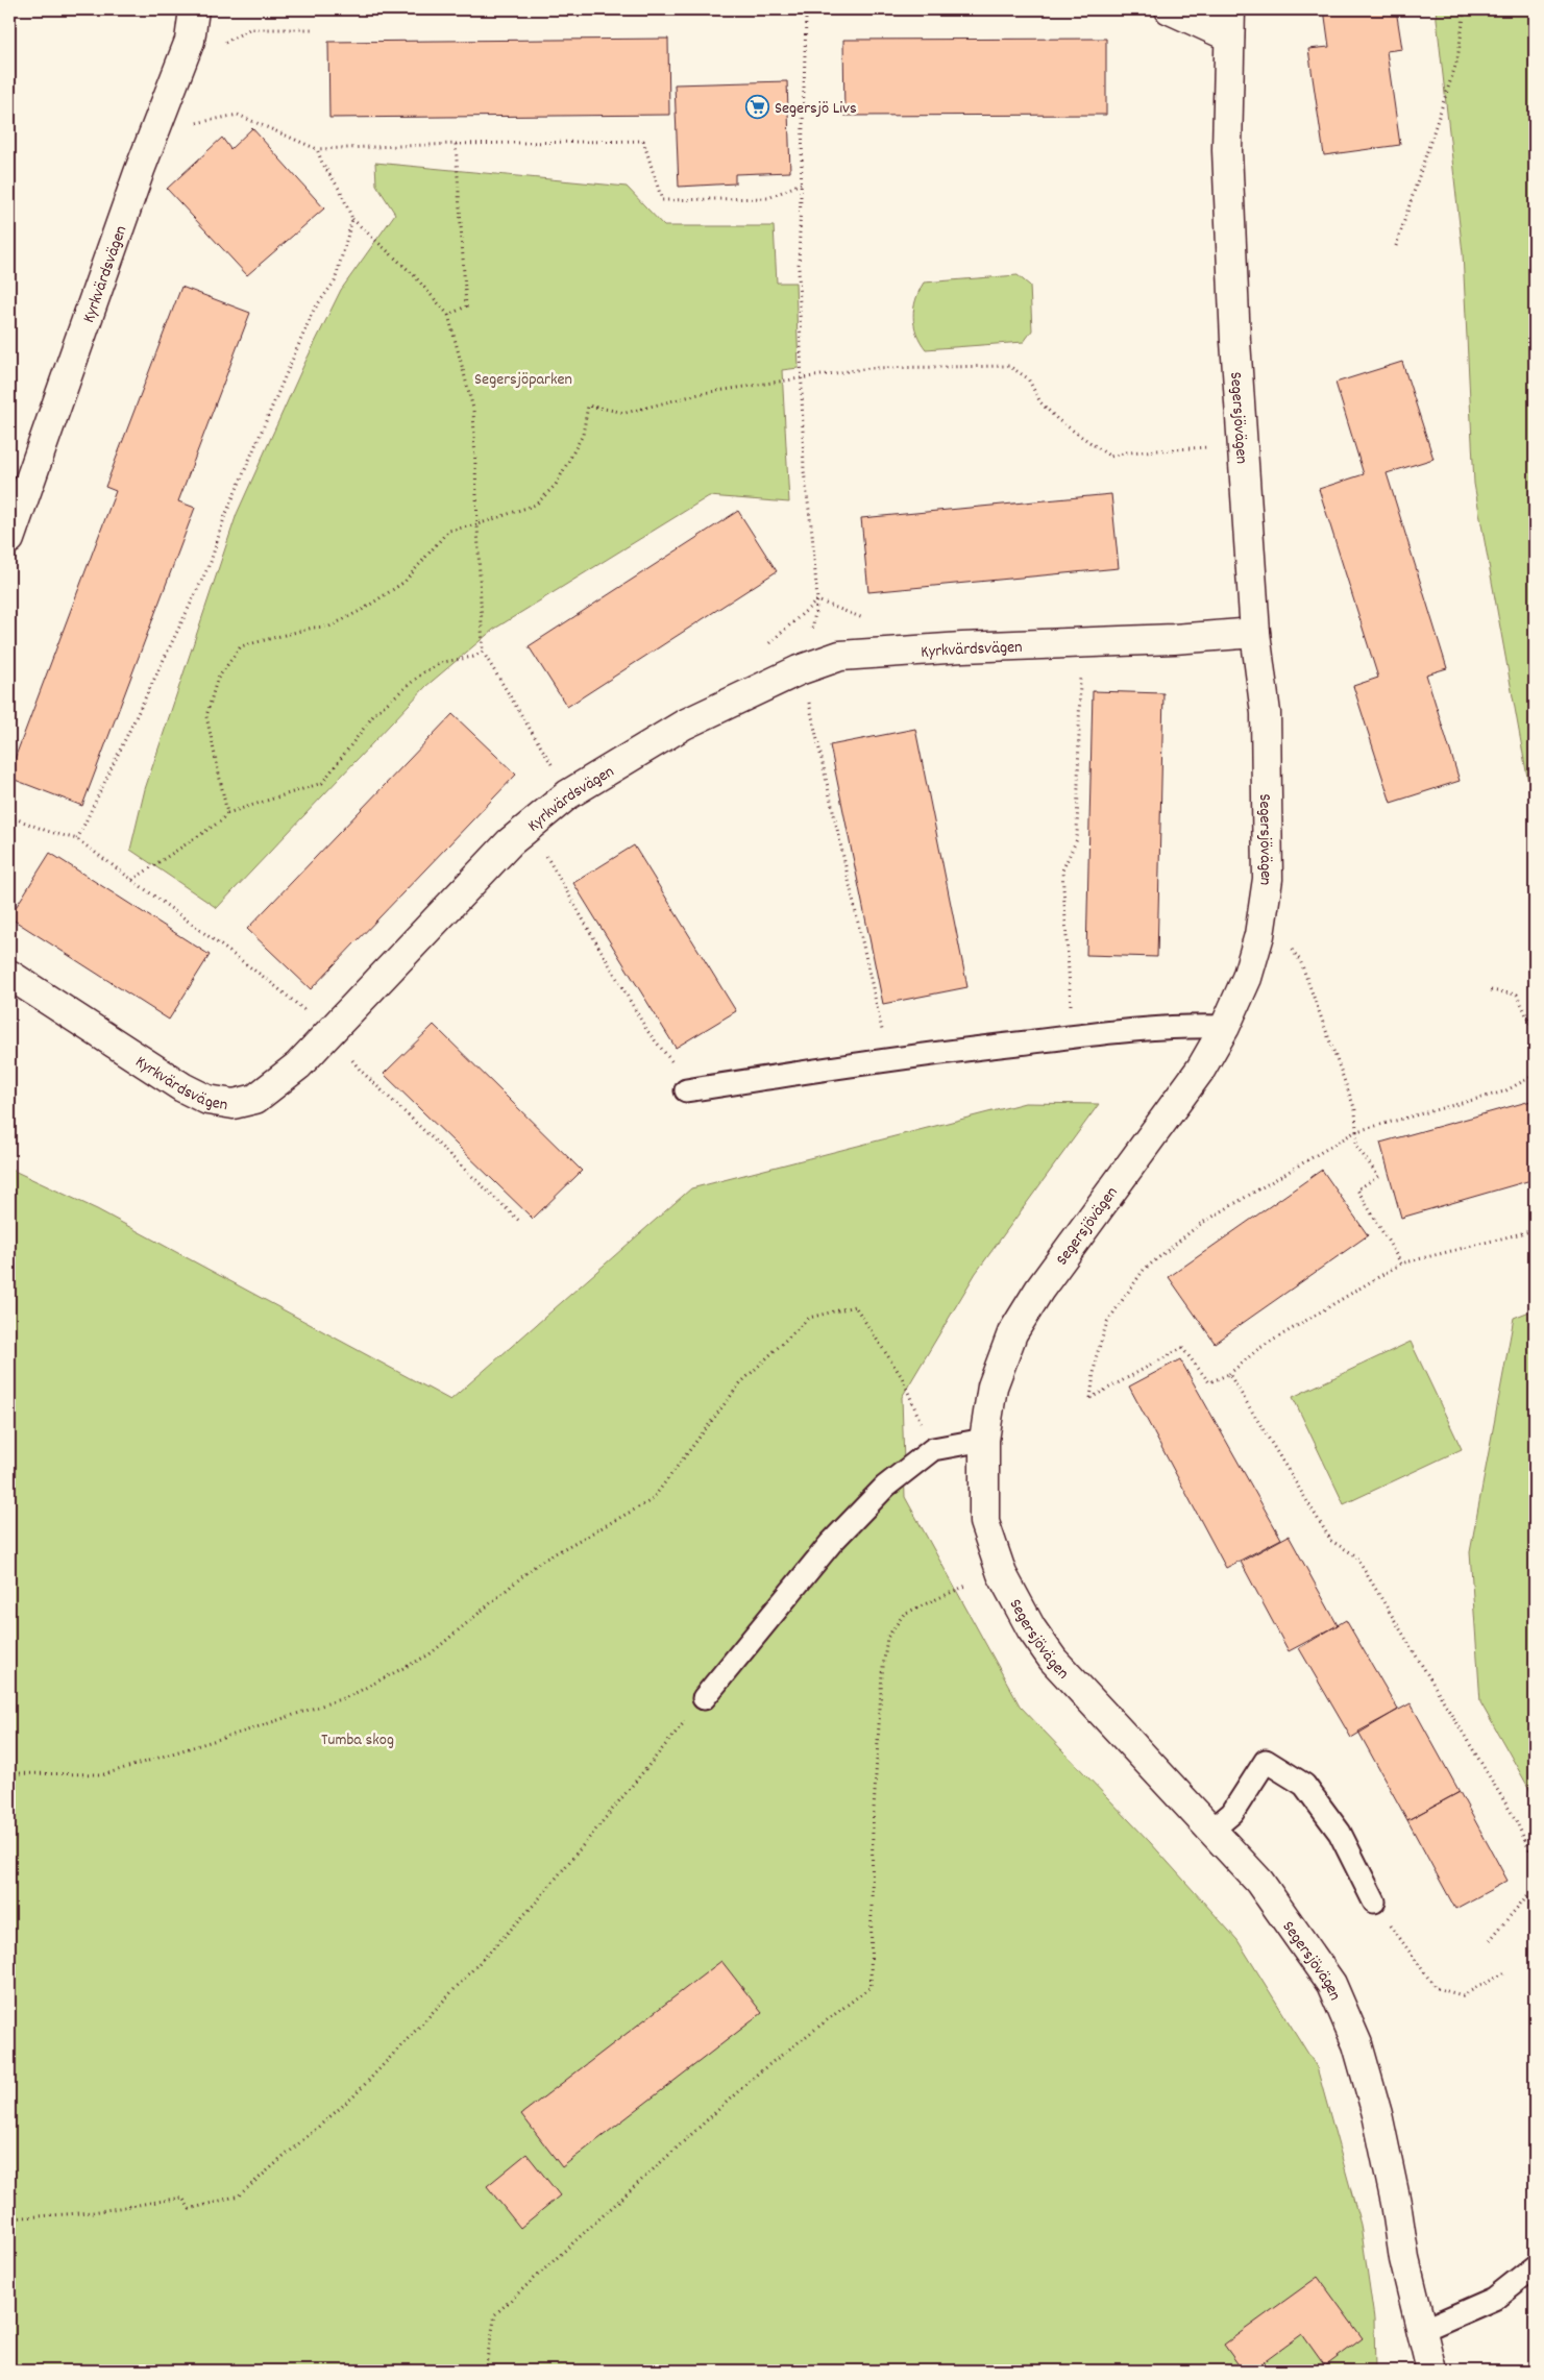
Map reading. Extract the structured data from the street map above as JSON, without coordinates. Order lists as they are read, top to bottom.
{
  "streets": {
    "street": ["Kyrkvärdsvägen", "Segersjövägen"]
  },
  "crossings": [
    ["Kyrkvärdsvägen", "Segersjövägen"]
  ],
  "parks": ["Segersjöparken", "Tumba skog"],
  "places": {
    "supermarket": ["Segersjö Livs"]
  }
}
